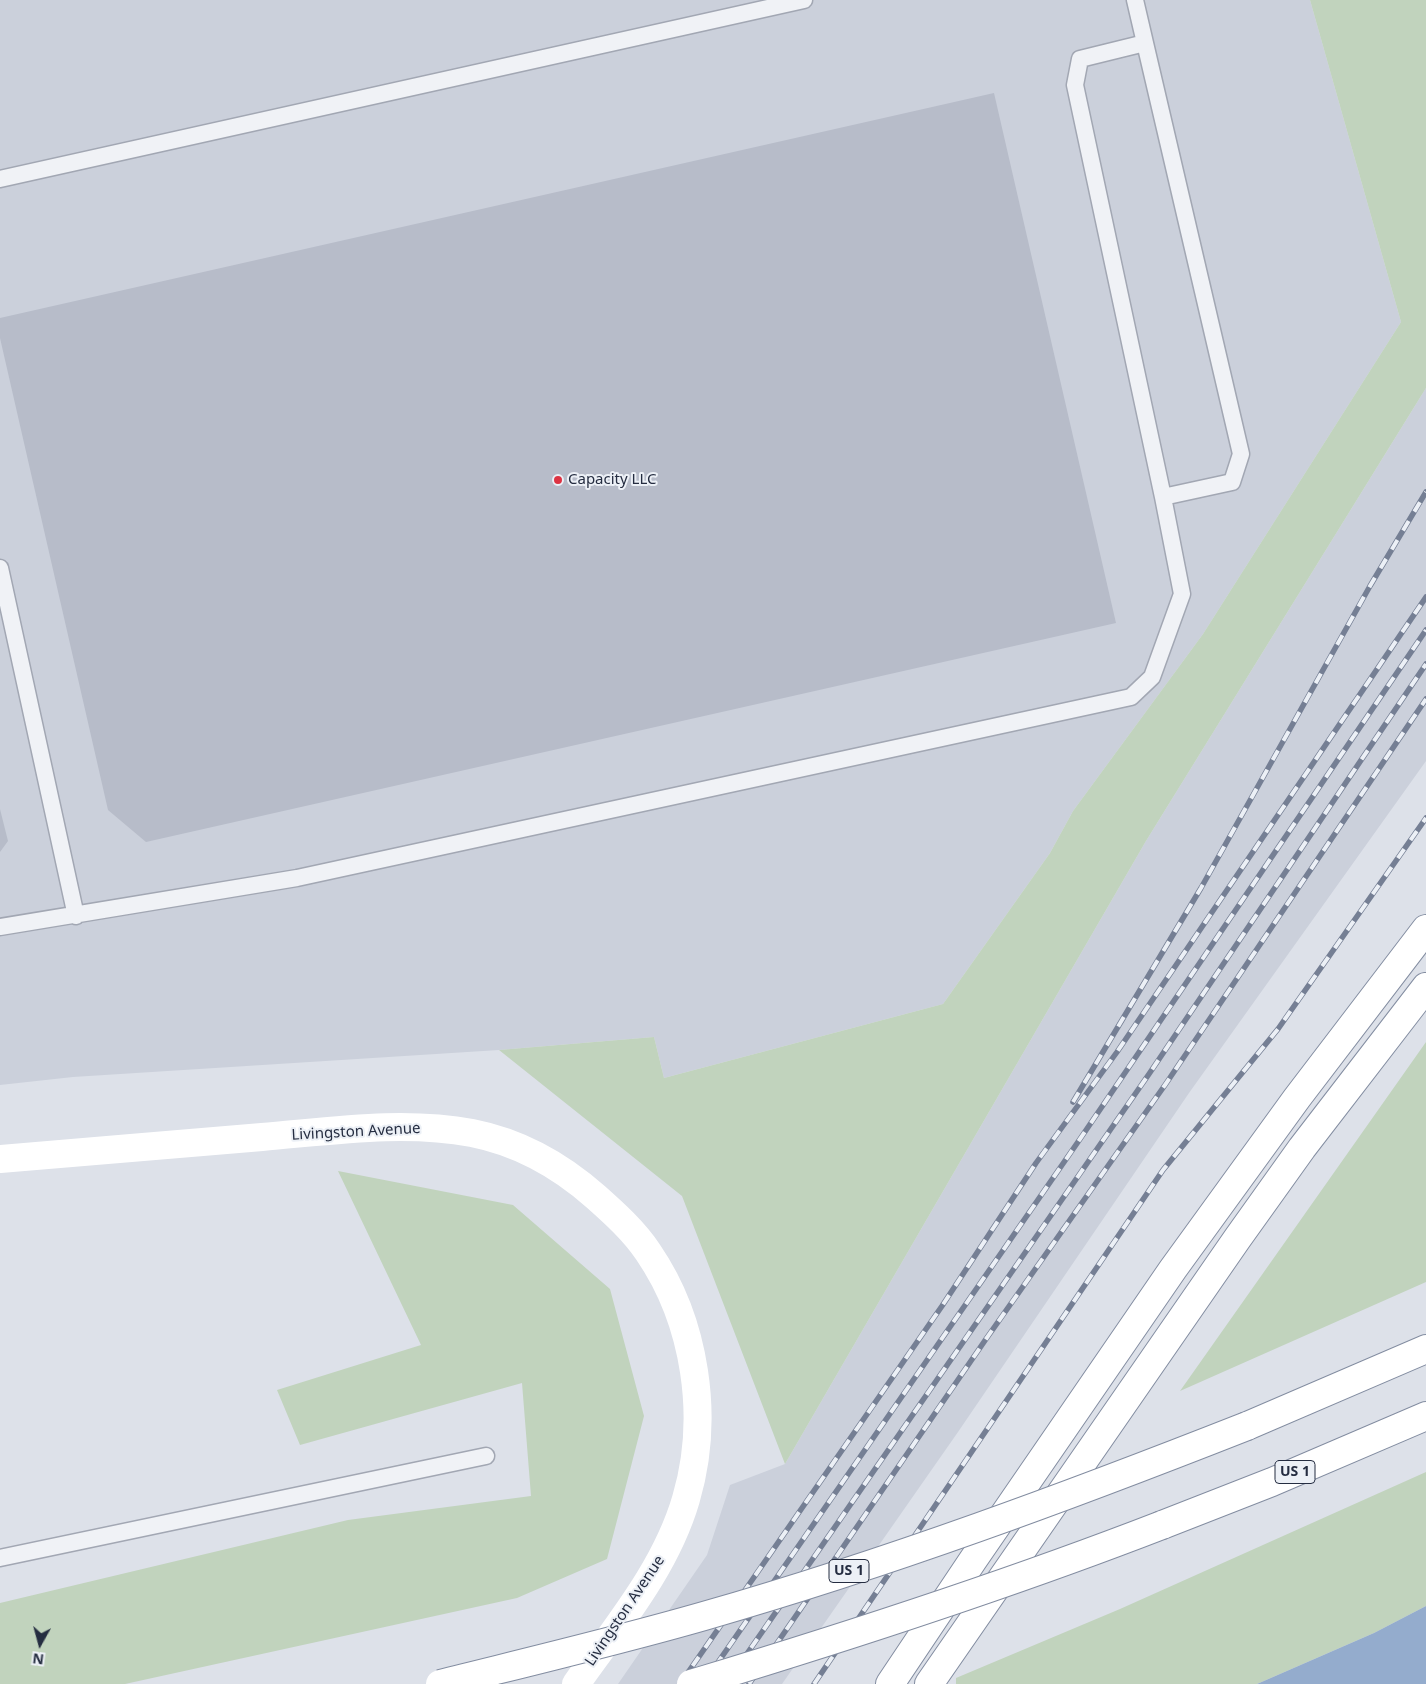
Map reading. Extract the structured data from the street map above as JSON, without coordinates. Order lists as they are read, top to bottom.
{
  "streets": {
    "main road": ["Livingston Avenue", "US 1"]
  },
  "places": ["Capacity LLC"],
  "north": "bottom"
}
